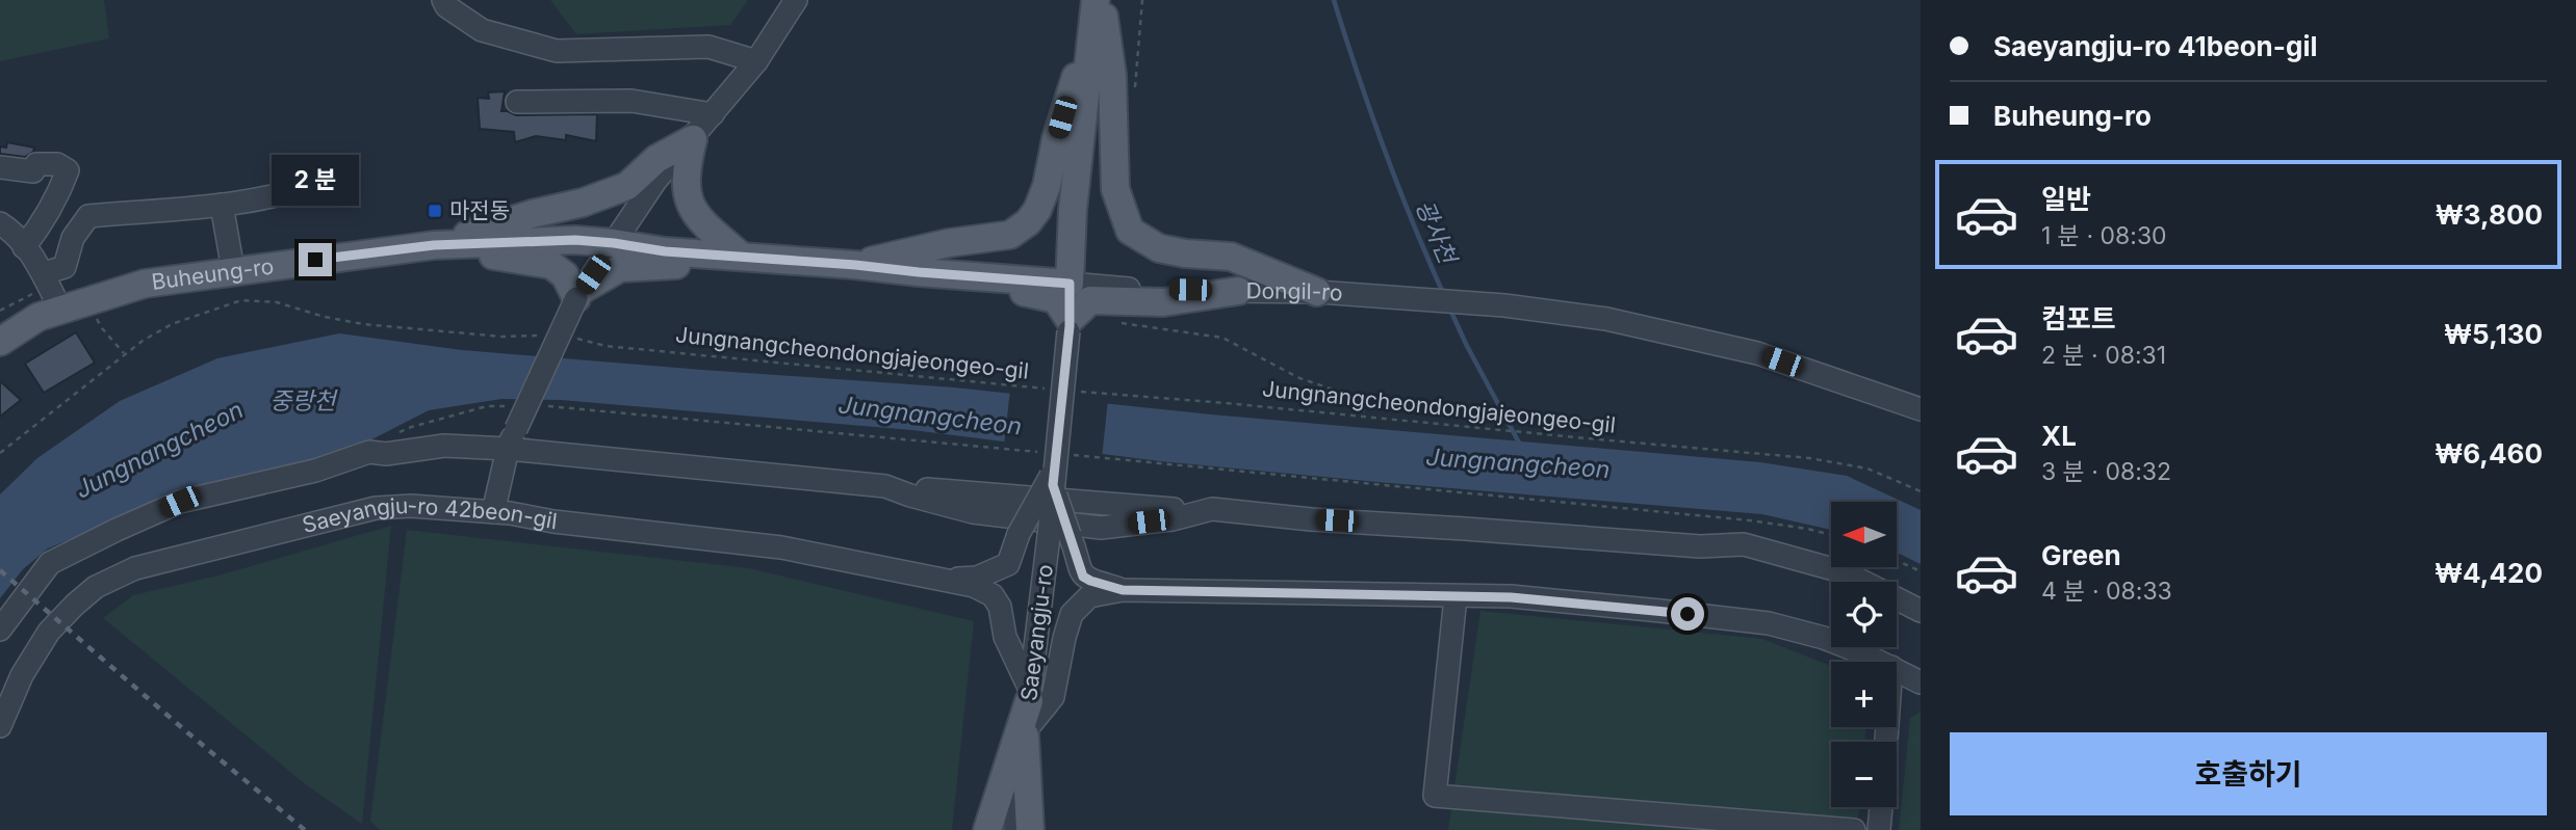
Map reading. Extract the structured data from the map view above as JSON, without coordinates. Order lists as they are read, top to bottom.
{
  "streets": {
    "main road": ["Buheung-ro", "Dongil-ro", "Saeyangju-ro"],
    "street": ["Saeyangju-ro 42beon-gil"],
    "path": ["Jungnangcheondongjajeongeo-gil"]
  },
  "crossings": [
    ["Buheung-ro", "Dongil-ro"],
    ["Dongil-ro", "Saeyangju-ro"]
  ],
  "water": ["광사천", "중랑천", "Jungnangcheon"],
  "places": {
    "transit": ["마전동"]
  },
  "north": "left",
  "page": {
    "banner": ["Saeyangju-ro 41beon-gil", "Buheung-ro"],
    "bubble": "2 분",
    "list": [
      {
        "name": "일반",
        "note": "1 분 · 08:30",
        "value": "₩3,800"
      },
      {
        "name": "컴포트",
        "note": "2 분 · 08:31",
        "value": "₩5,130"
      },
      {
        "name": "XL",
        "note": "3 분 · 08:32",
        "value": "₩6,460"
      },
      {
        "name": "Green",
        "note": "4 분 · 08:33",
        "value": "₩4,420"
      }
    ],
    "map_buttons": ["+", "−"],
    "buttons": "호출하기"
  }
}
